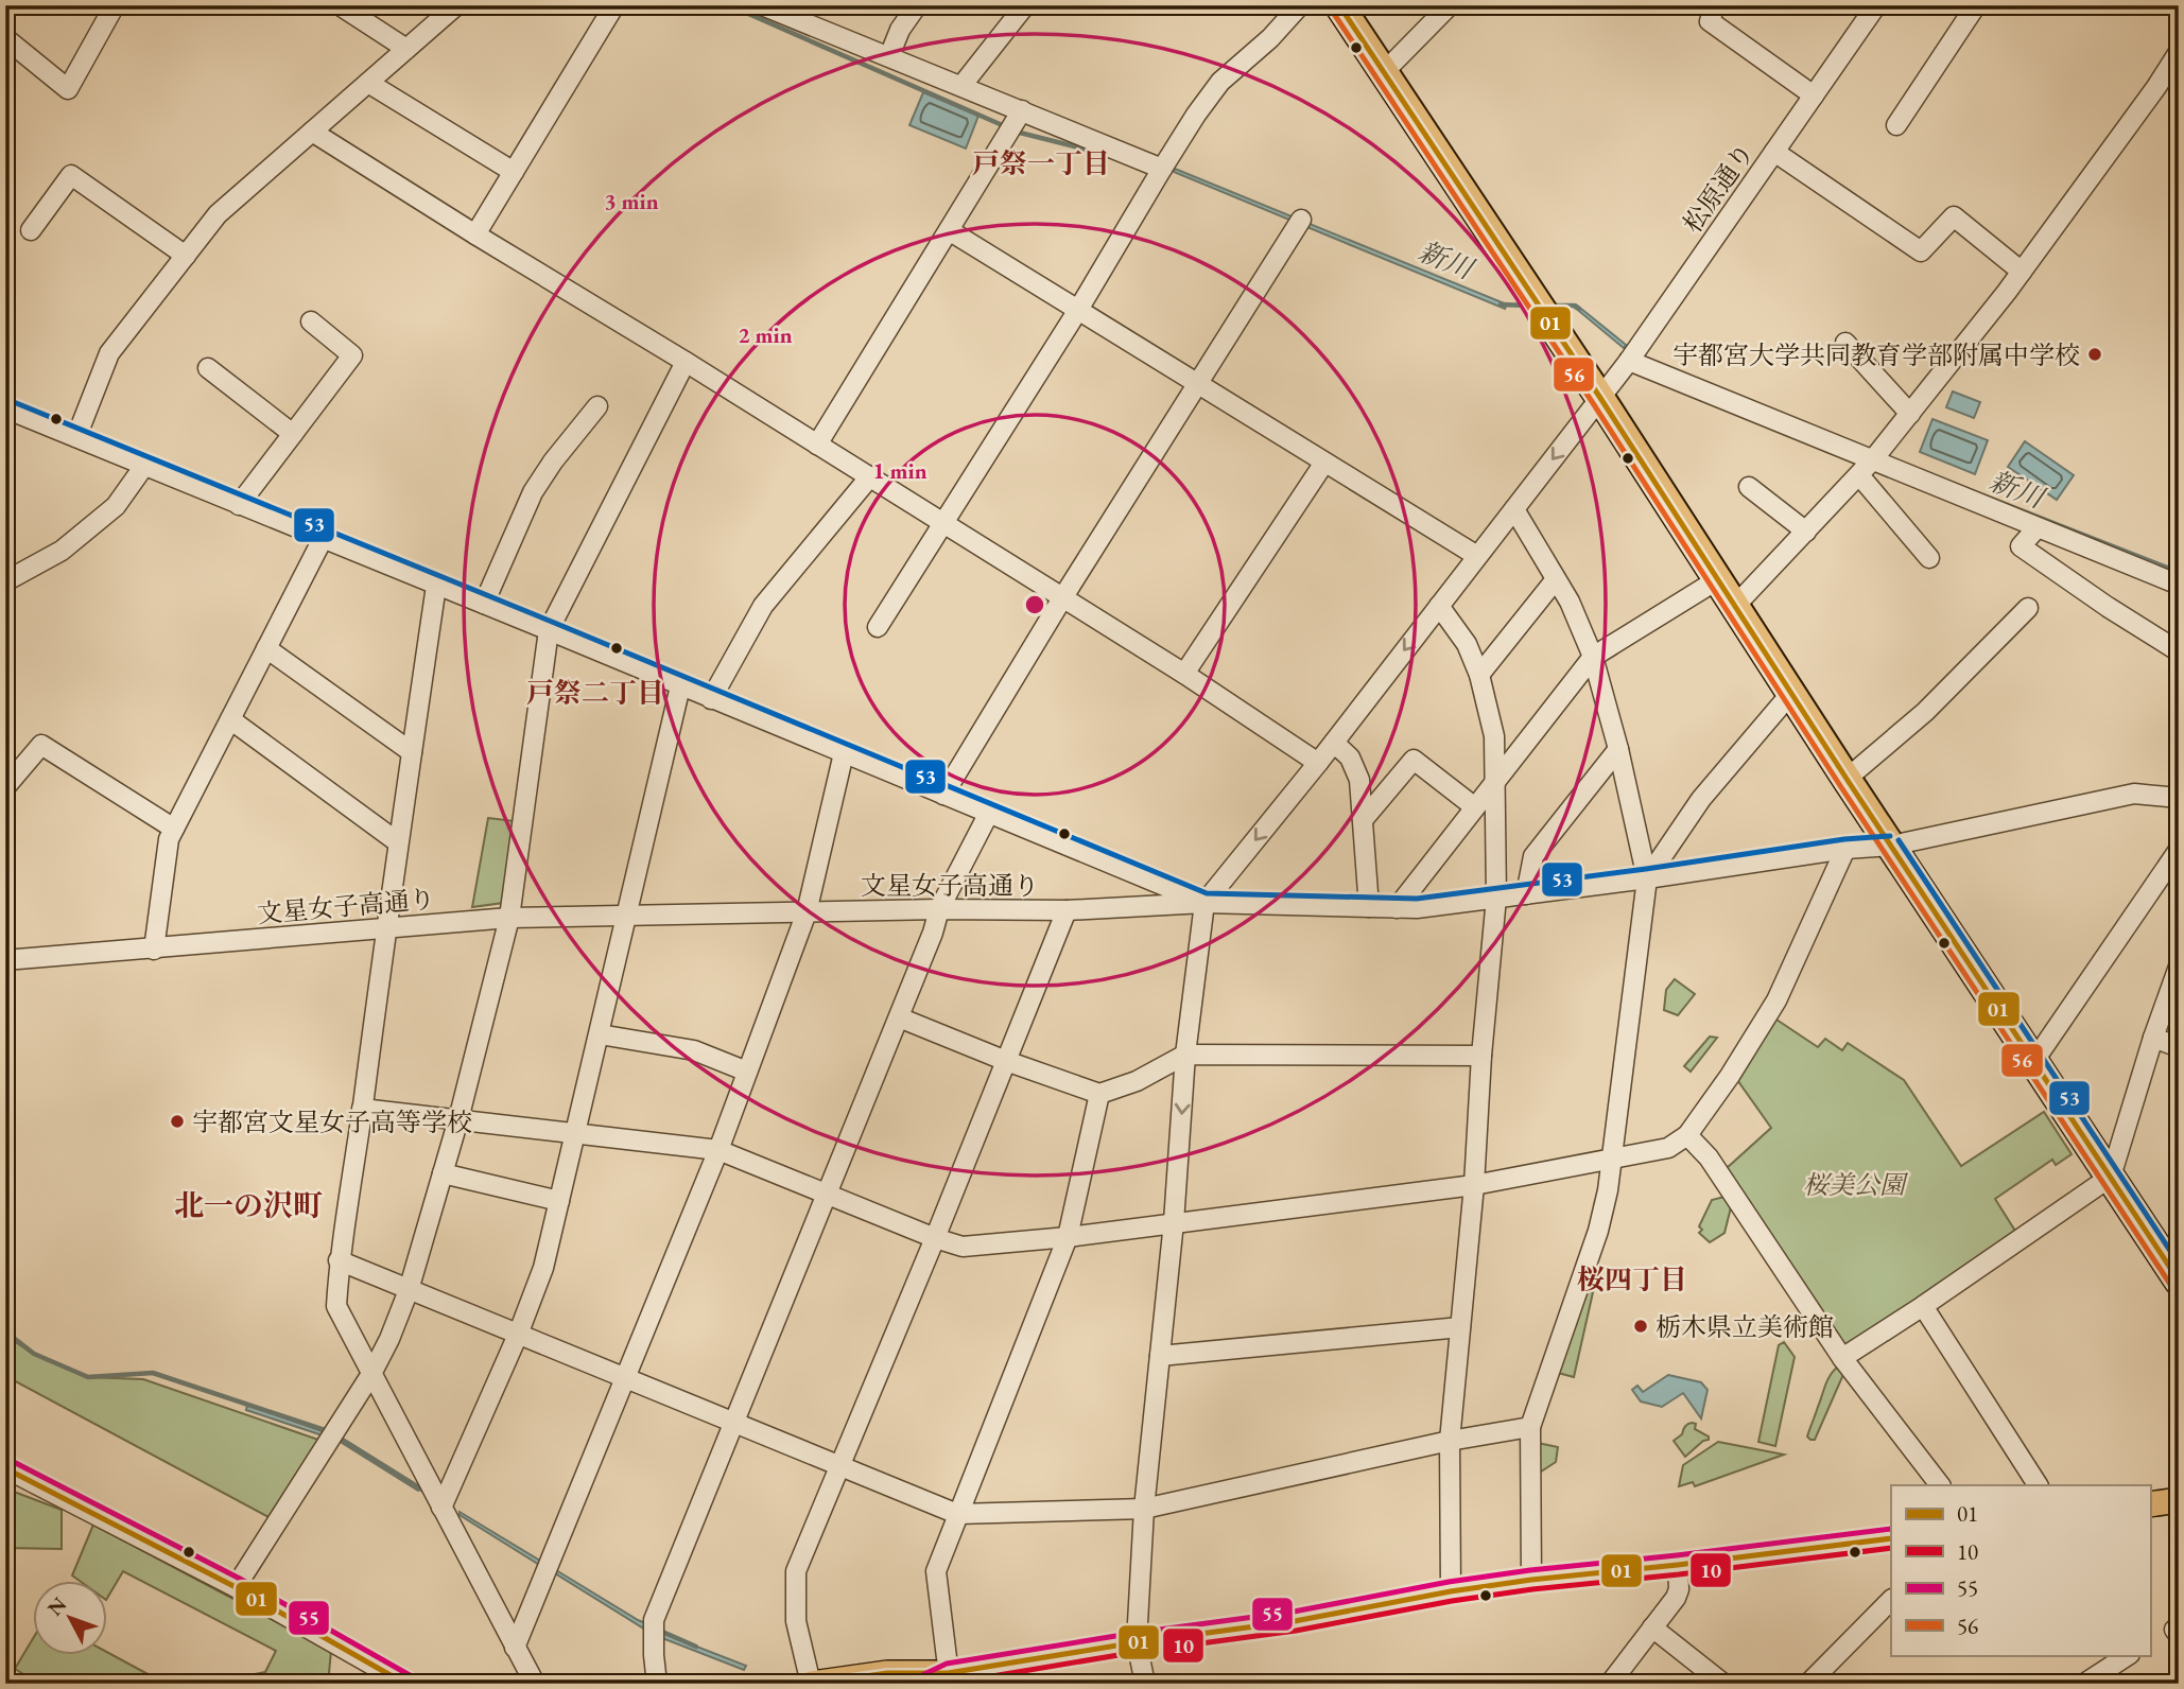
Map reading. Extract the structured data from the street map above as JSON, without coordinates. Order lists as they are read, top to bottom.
{
  "streets": {
    "street": ["松原通り", "文星女子高通り"]
  },
  "crossings": [
    ["松原通り", "文星女子高通り"]
  ],
  "districts": [
    "戸祭一丁目",
    "戸祭二丁目",
    "北一の沢町",
    "桜四丁目"
  ],
  "water": ["新川"],
  "parks": ["桜美公園"],
  "places": ["宇都宮大学共同教育学部附属中学校", "宇都宮文星女子高等学校", "栃木県立美術館"],
  "lines": [
    "transit line 01",
    "transit line 56",
    "transit line 53",
    "transit line 55",
    "transit line 10"
  ],
  "legend": [
    "01",
    "10",
    "55",
    "56"
  ],
  "north": "top left",
  "rings": ["3 min", "2 min", "1 min"]
}
